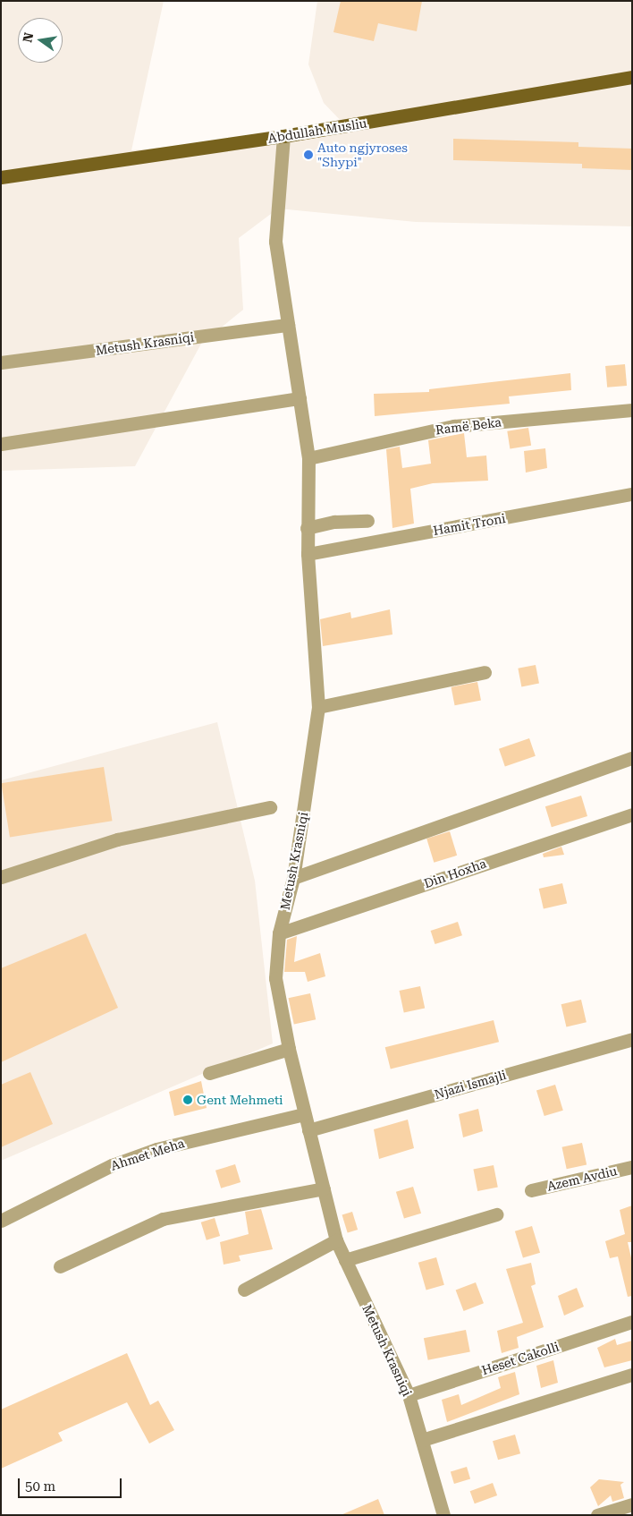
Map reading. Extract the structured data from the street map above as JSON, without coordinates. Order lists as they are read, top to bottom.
{
  "streets": {
    "main road": ["Abdullah Musliu"],
    "street": [
      "Metush Krasniqi",
      "Ramë Beka",
      "Hamit Troni",
      "Din Hoxha",
      "Njazi Ismajli",
      "Ahmet Meha",
      "Azem Avdiu",
      "Heset Cakolli"
    ]
  },
  "crossings": [
    ["Abdullah Musliu", "Metush Krasniqi"],
    ["Metush Krasniqi", "Ramë Beka"],
    ["Metush Krasniqi", "Hamit Troni"],
    ["Metush Krasniqi", "Din Hoxha"],
    ["Metush Krasniqi", "Njazi Ismajli"],
    ["Metush Krasniqi", "Ahmet Meha"],
    ["Metush Krasniqi", "Heset Cakolli"]
  ],
  "places": ["Auto ngjyroses \"Shypi\"", "Gent Mehmeti"],
  "scale_bar": "50 m",
  "north": "left"
}
